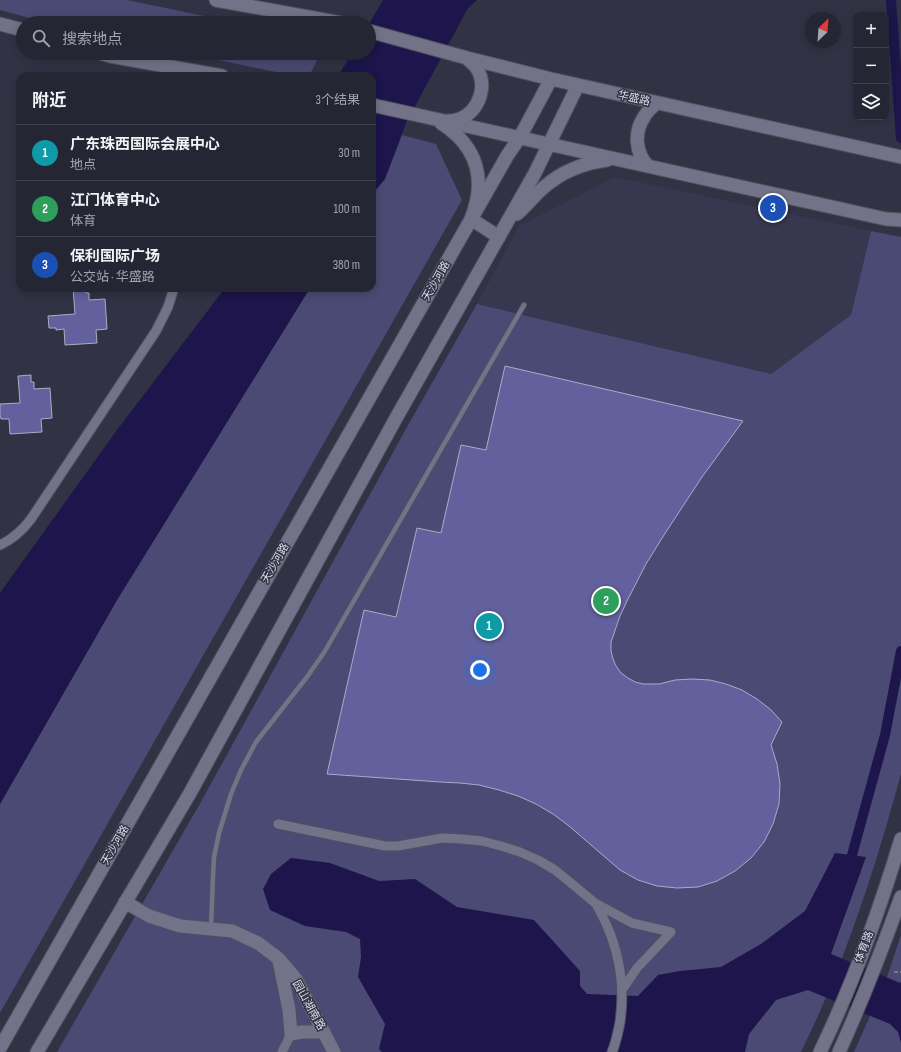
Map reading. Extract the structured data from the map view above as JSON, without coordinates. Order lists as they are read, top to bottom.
{
  "streets": {
    "main road": [
      "华盛路",
      "天沙河路",
      "体育路",
      "园山湖南路"
    ]
  },
  "crossings": [
    ["华盛路", "天沙河路"]
  ],
  "north": "top right",
  "page": {
    "map_buttons": ["+", "−"],
    "search": "搜索地点",
    "heading": ["附近", "3个结果"],
    "list": [
      {
        "mark": "1",
        "name": "广东珠西国际会展中心",
        "note": "地点",
        "value": "30 m"
      },
      {
        "mark": "2",
        "name": "江门体育中心",
        "note": "体育",
        "value": "100 m"
      },
      {
        "mark": "3",
        "name": "保利国际广场",
        "note": "公交站 · 华盛路",
        "value": "380 m"
      }
    ],
    "pins": ["3", "2", "1"]
  }
}
